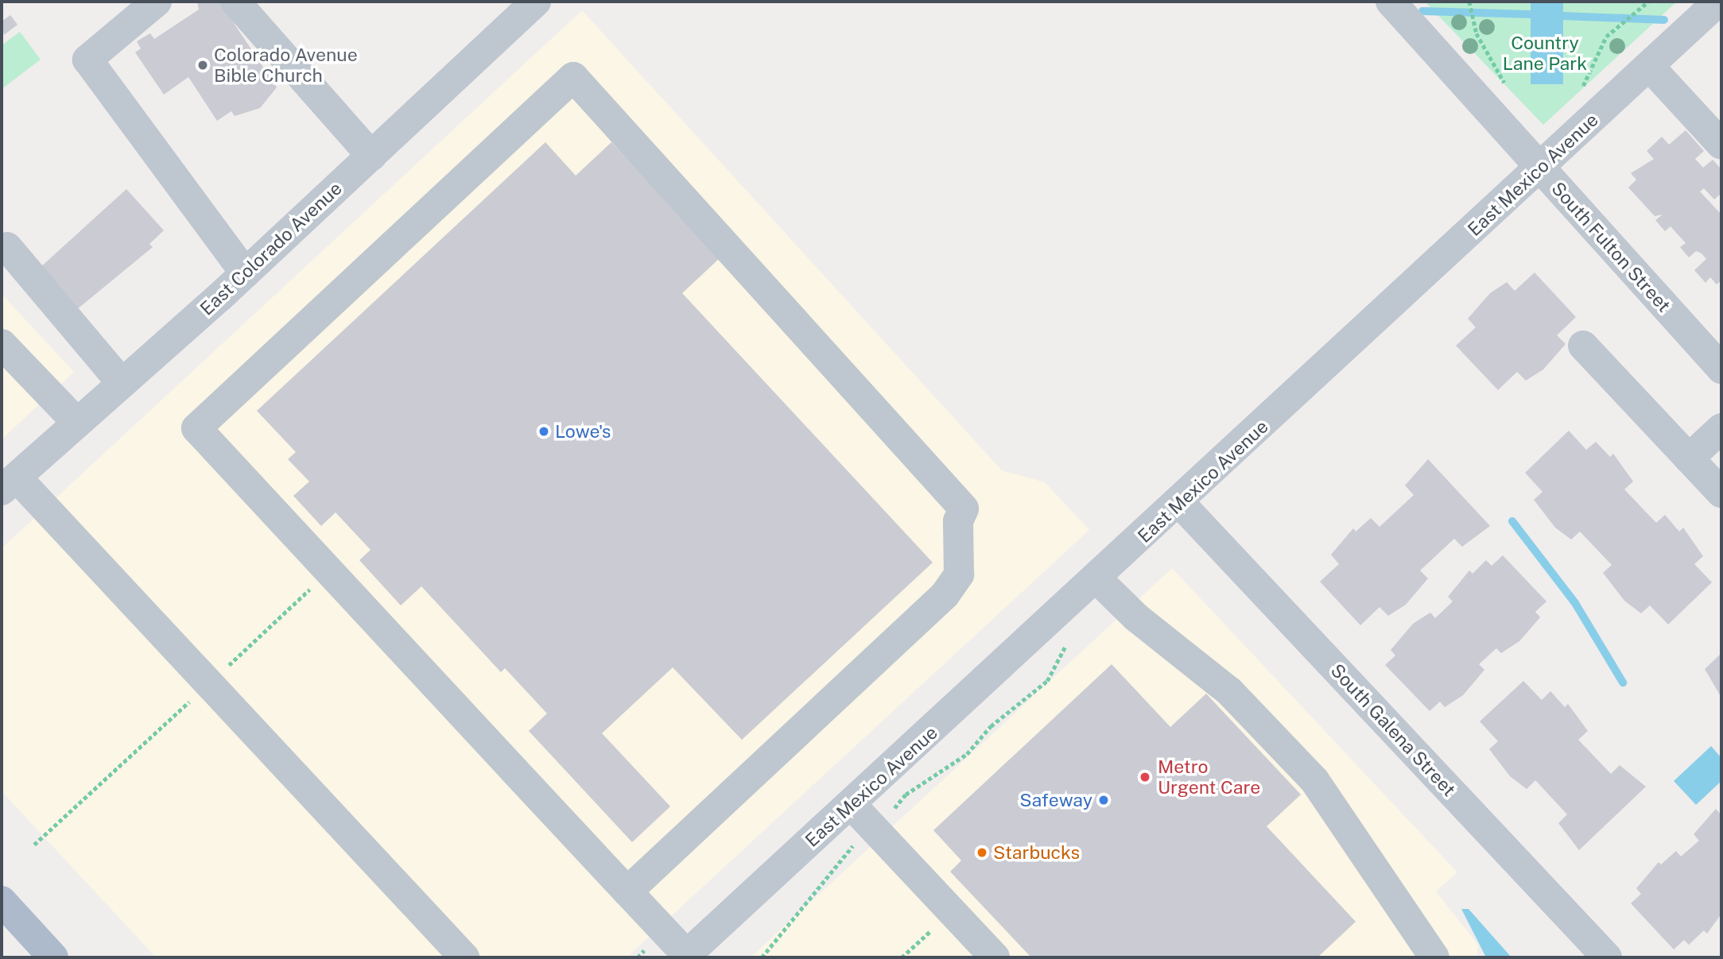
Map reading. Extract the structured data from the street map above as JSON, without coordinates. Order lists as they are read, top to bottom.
{
  "streets": {
    "street": [
      "East Mexico Avenue",
      "South Fulton Street",
      "East Colorado Avenue",
      "South Galena Street"
    ]
  },
  "crossings": [
    ["East Mexico Avenue", "South Fulton Street"],
    ["East Mexico Avenue", "South Galena Street"]
  ],
  "parks": ["Country Lane Park"],
  "places": [
    "Colorado Avenue Bible Church",
    "Lowe's",
    "Metro Urgent Care",
    "Safeway",
    "Starbucks"
  ]
}
